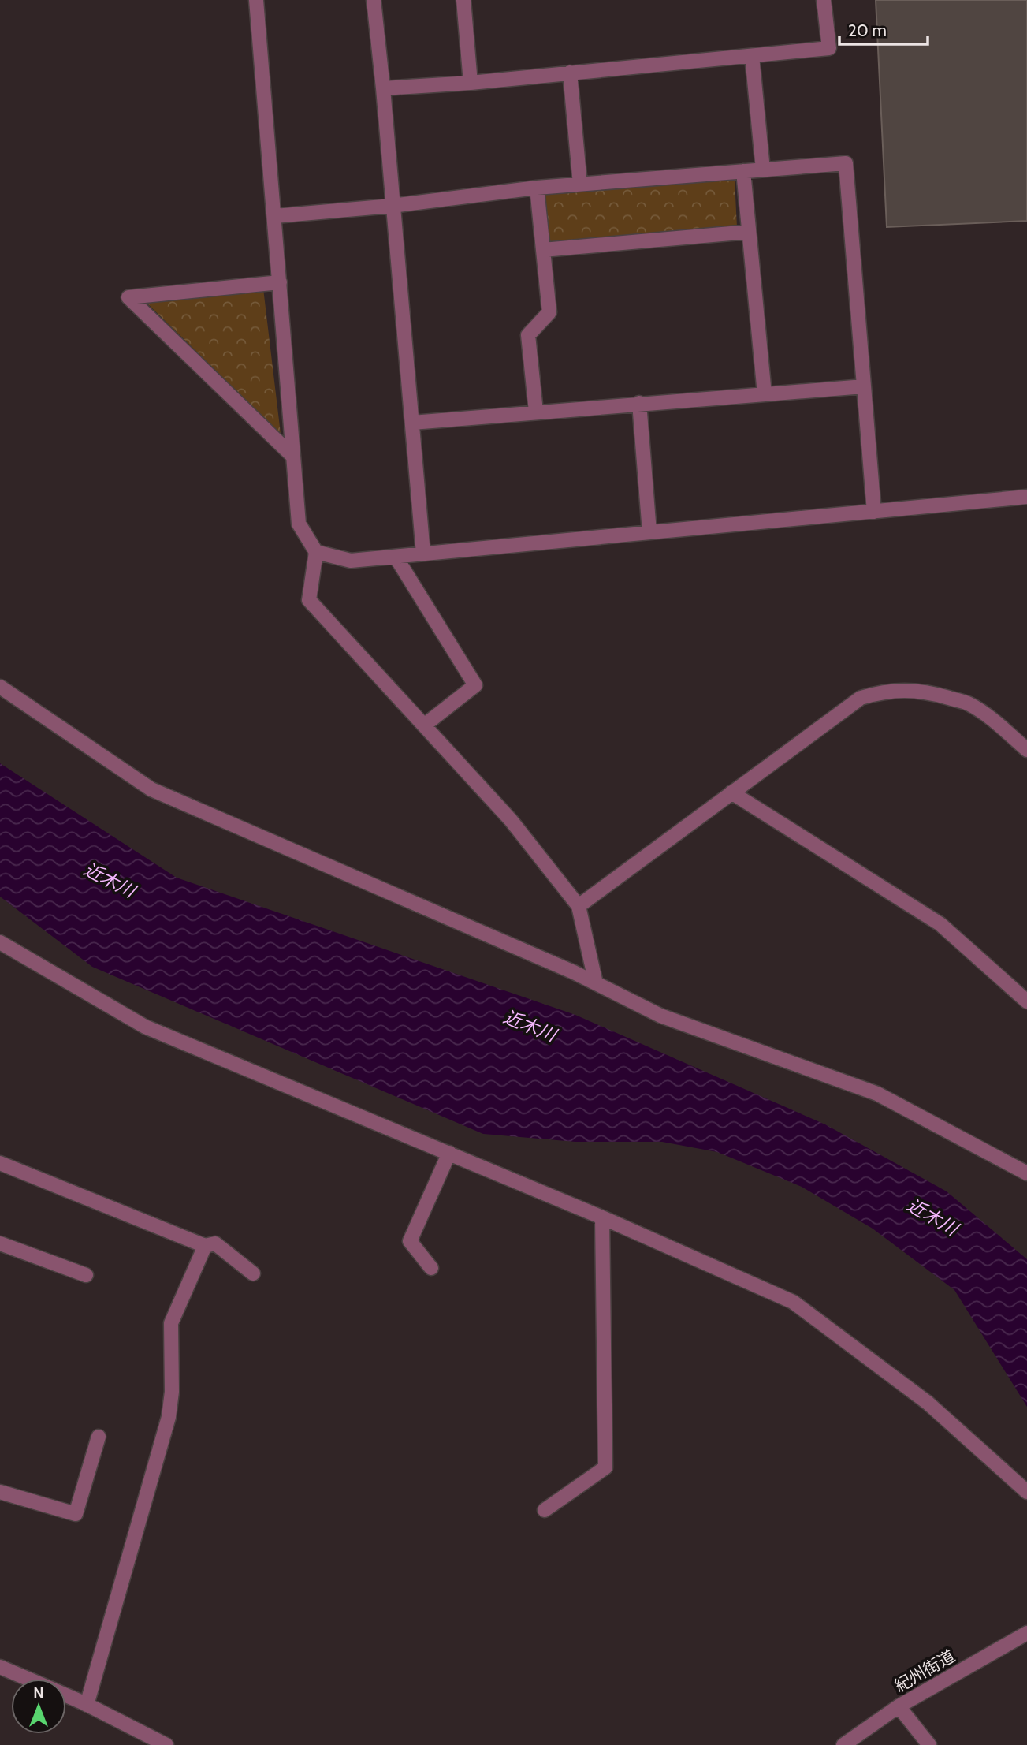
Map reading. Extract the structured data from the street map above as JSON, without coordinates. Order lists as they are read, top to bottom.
{
  "streets": {
    "street": ["紀州街道"]
  },
  "water": ["近木川"],
  "scale_bar": "20 m",
  "north": "top"
}
